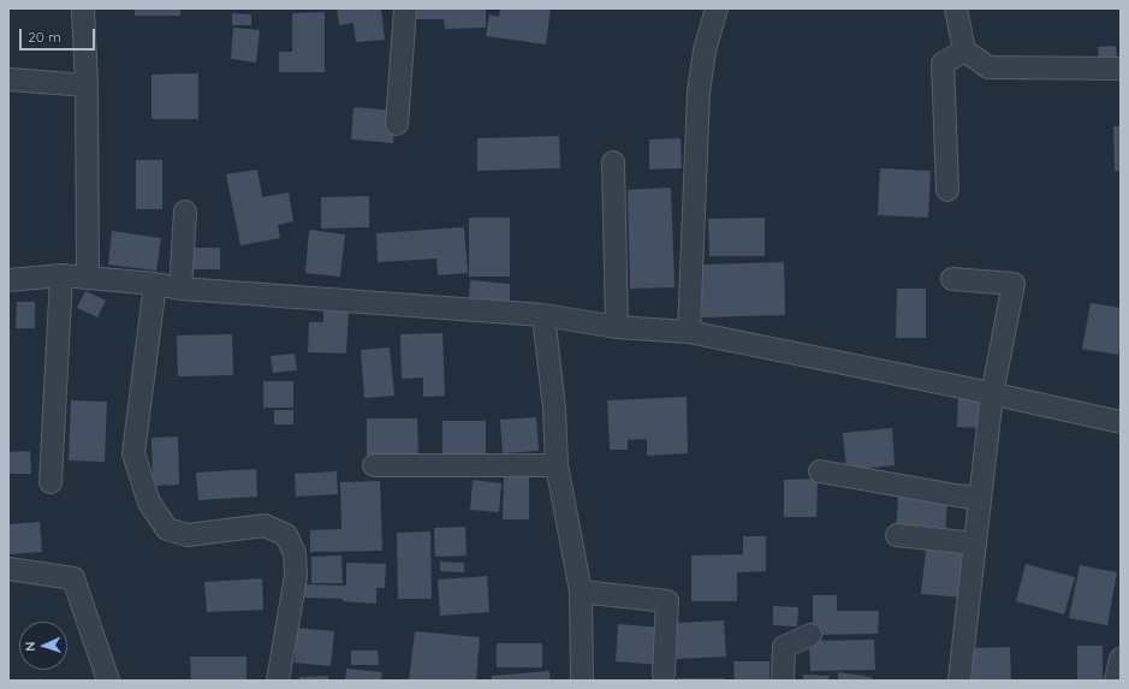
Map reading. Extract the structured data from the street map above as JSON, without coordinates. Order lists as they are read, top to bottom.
{
  "scale_bar": "20 m",
  "north": "left"
}
